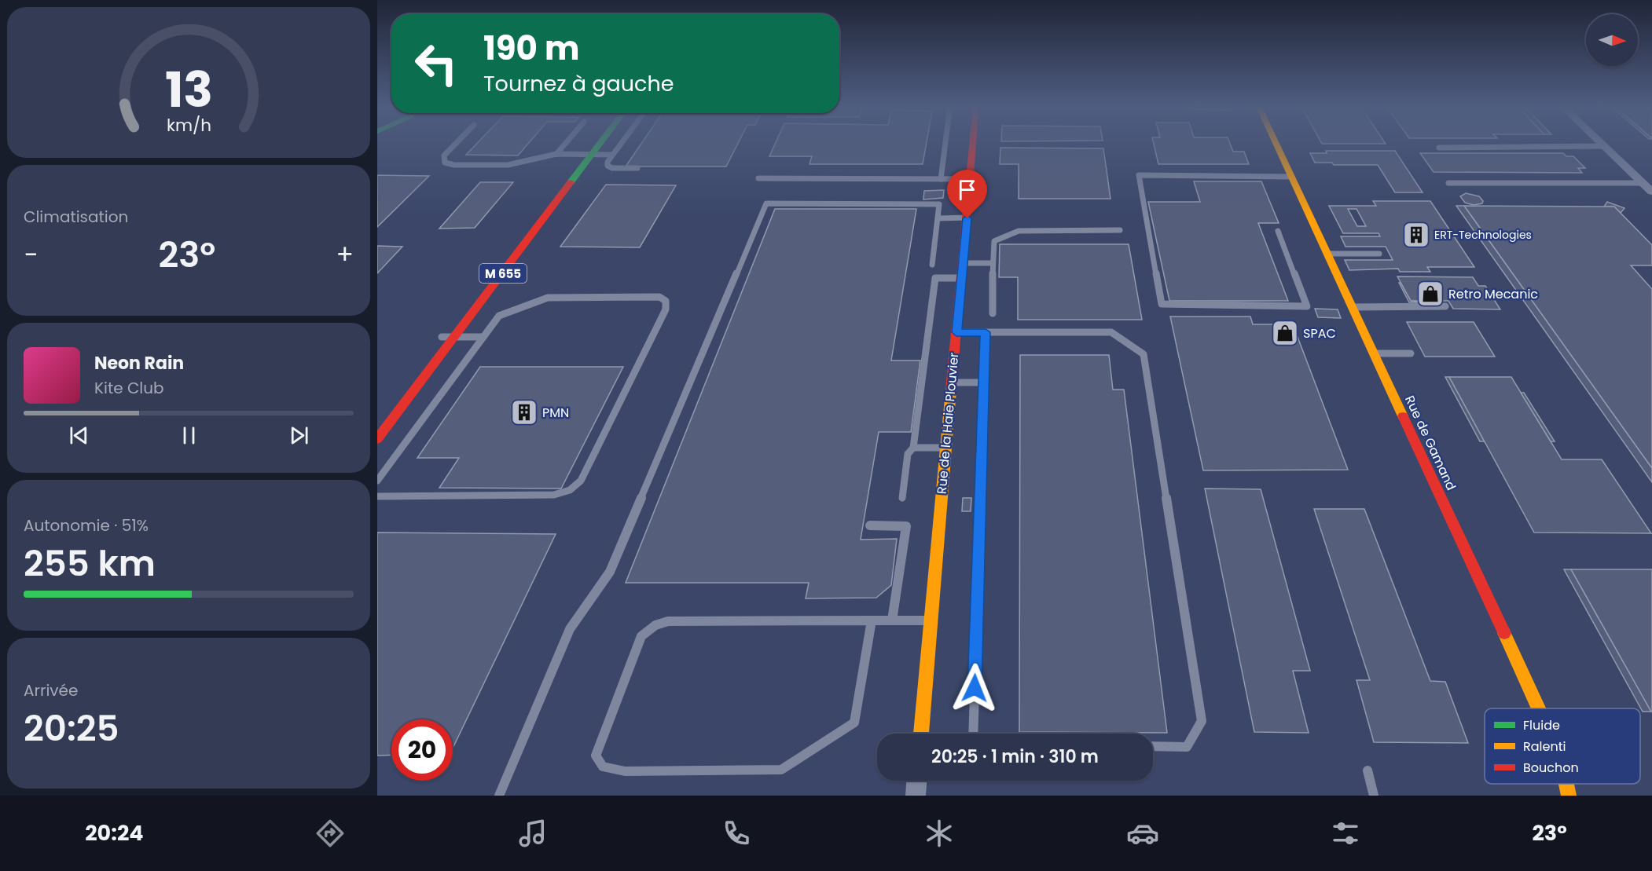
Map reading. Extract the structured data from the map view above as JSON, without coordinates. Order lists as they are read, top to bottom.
{
  "streets": {
    "street": ["M 655", "Rue de la Haie Plouvier", "Rue de Gamand"]
  },
  "places": {
    "building": ["ERT-Technologies", "PMN"],
    "shop": ["Retro Mecanic", "SPAC"]
  },
  "legend": ["Fluide", "Ralenti", "Bouchon"],
  "north": "right",
  "page": {
    "turn": ["190 m", "Tournez à gauche"],
    "tile": [
      "Climatisation",
      ["Autonomie · 51%", "255 km"],
      ["Arrivée", "20:25"]
    ],
    "heat": ["−", "23°", "+"],
    "song": ["Neon Rain", "Kite Club"],
    "limit": "20",
    "trip": "20:25 · 1 min · 310 m",
    "tabs": ["20:24", "23°"],
    "gauge": ["13", "km/h"]
  }
}
